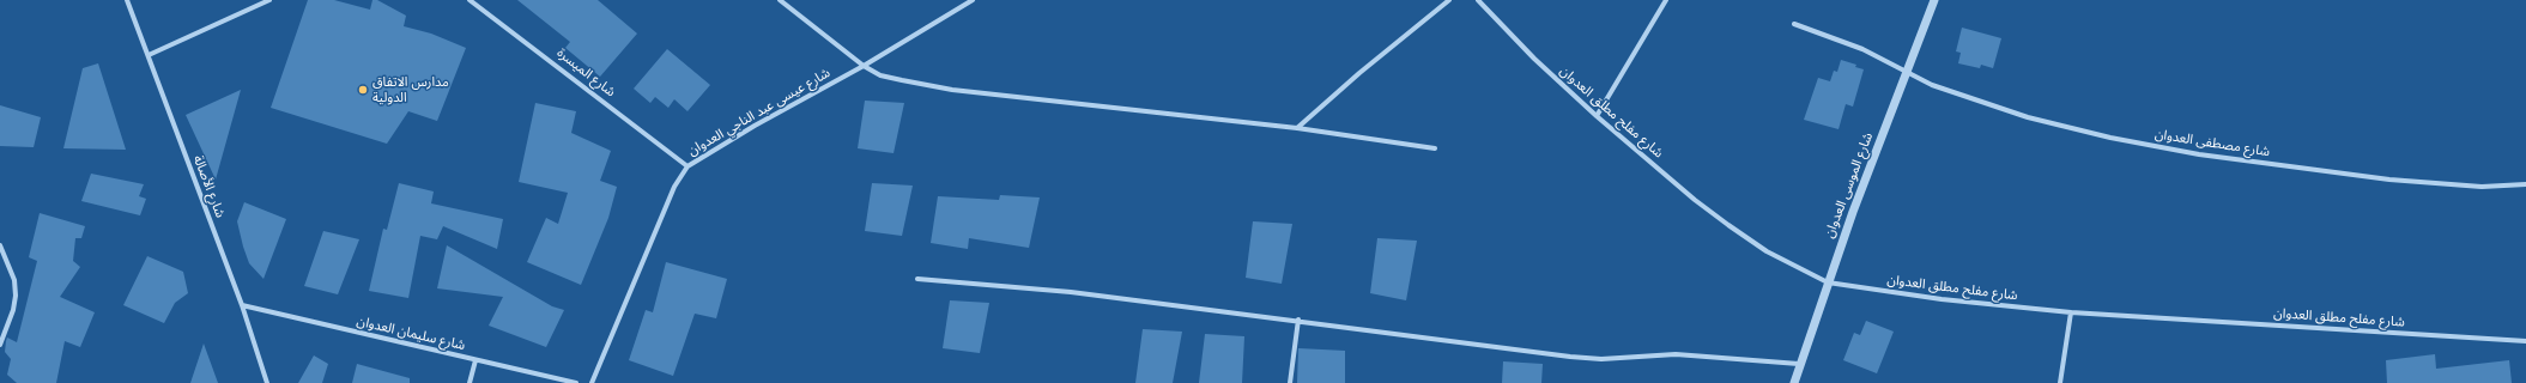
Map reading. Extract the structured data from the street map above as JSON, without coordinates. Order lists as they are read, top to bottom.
{
  "streets": {
    "street": [
      "شارع الميسرة",
      "شارع عيسى عبد الناجي العدوان",
      "شارع مفلح مطلق العدوان",
      "شارع مصطفى العدوان",
      "شارع الموسى العدوان",
      "شارع الأصالة",
      "شارع سليمان العدوان"
    ]
  },
  "crossings": [
    ["شارع الميسرة", "شارع عيسى عبد الناجي العدوان"],
    ["شارع مفلح مطلق العدوان", "شارع الموسى العدوان"],
    ["شارع مصطفى العدوان", "شارع الموسى العدوان"],
    ["شارع الأصالة", "شارع سليمان العدوان"]
  ],
  "places": ["مدارس الاتفاق الدولية"]
}
